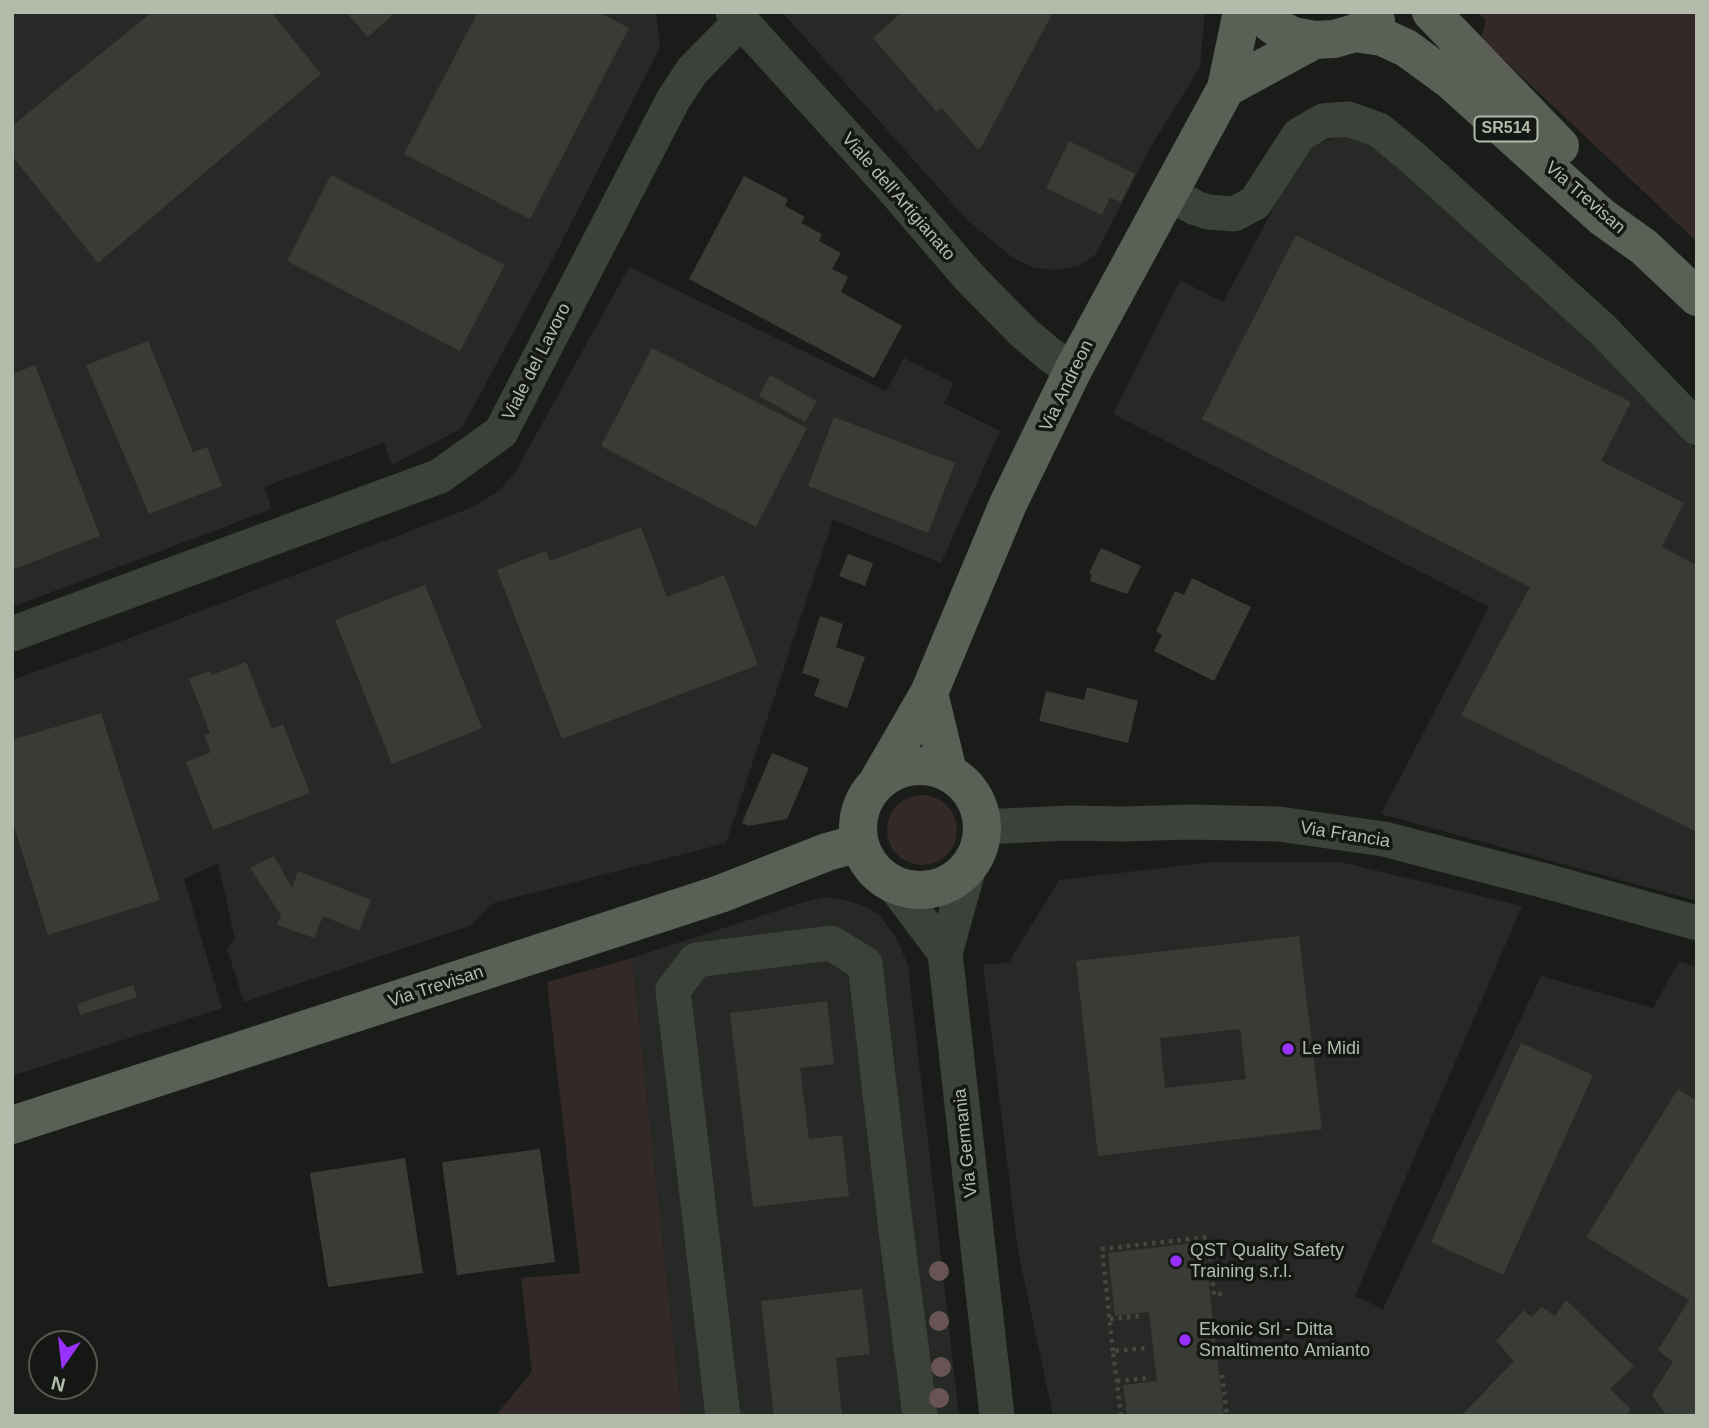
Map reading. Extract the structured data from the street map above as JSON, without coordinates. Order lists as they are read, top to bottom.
{
  "streets": {
    "main road": ["SR514", "Via Trevisan", "Via Andreon"],
    "street": [
      "Viale dell'Artigianato",
      "Viale del Lavoro",
      "Via Francia",
      "Via Germania"
    ]
  },
  "crossings": [
    ["SR514", "Via Trevisan"],
    ["Viale dell'Artigianato", "Viale del Lavoro"],
    ["Viale dell'Artigianato", "Via Andreon"],
    ["Via Trevisan", "Via Andreon"],
    ["Via Trevisan", "Via Francia"],
    ["Via Andreon", "Via Francia"]
  ],
  "places": ["Le Midi", "QST Quality Safety Training s.r.l.", "Ekonic Srl - Ditta Smaltimento Amianto"],
  "north": "bottom"
}
